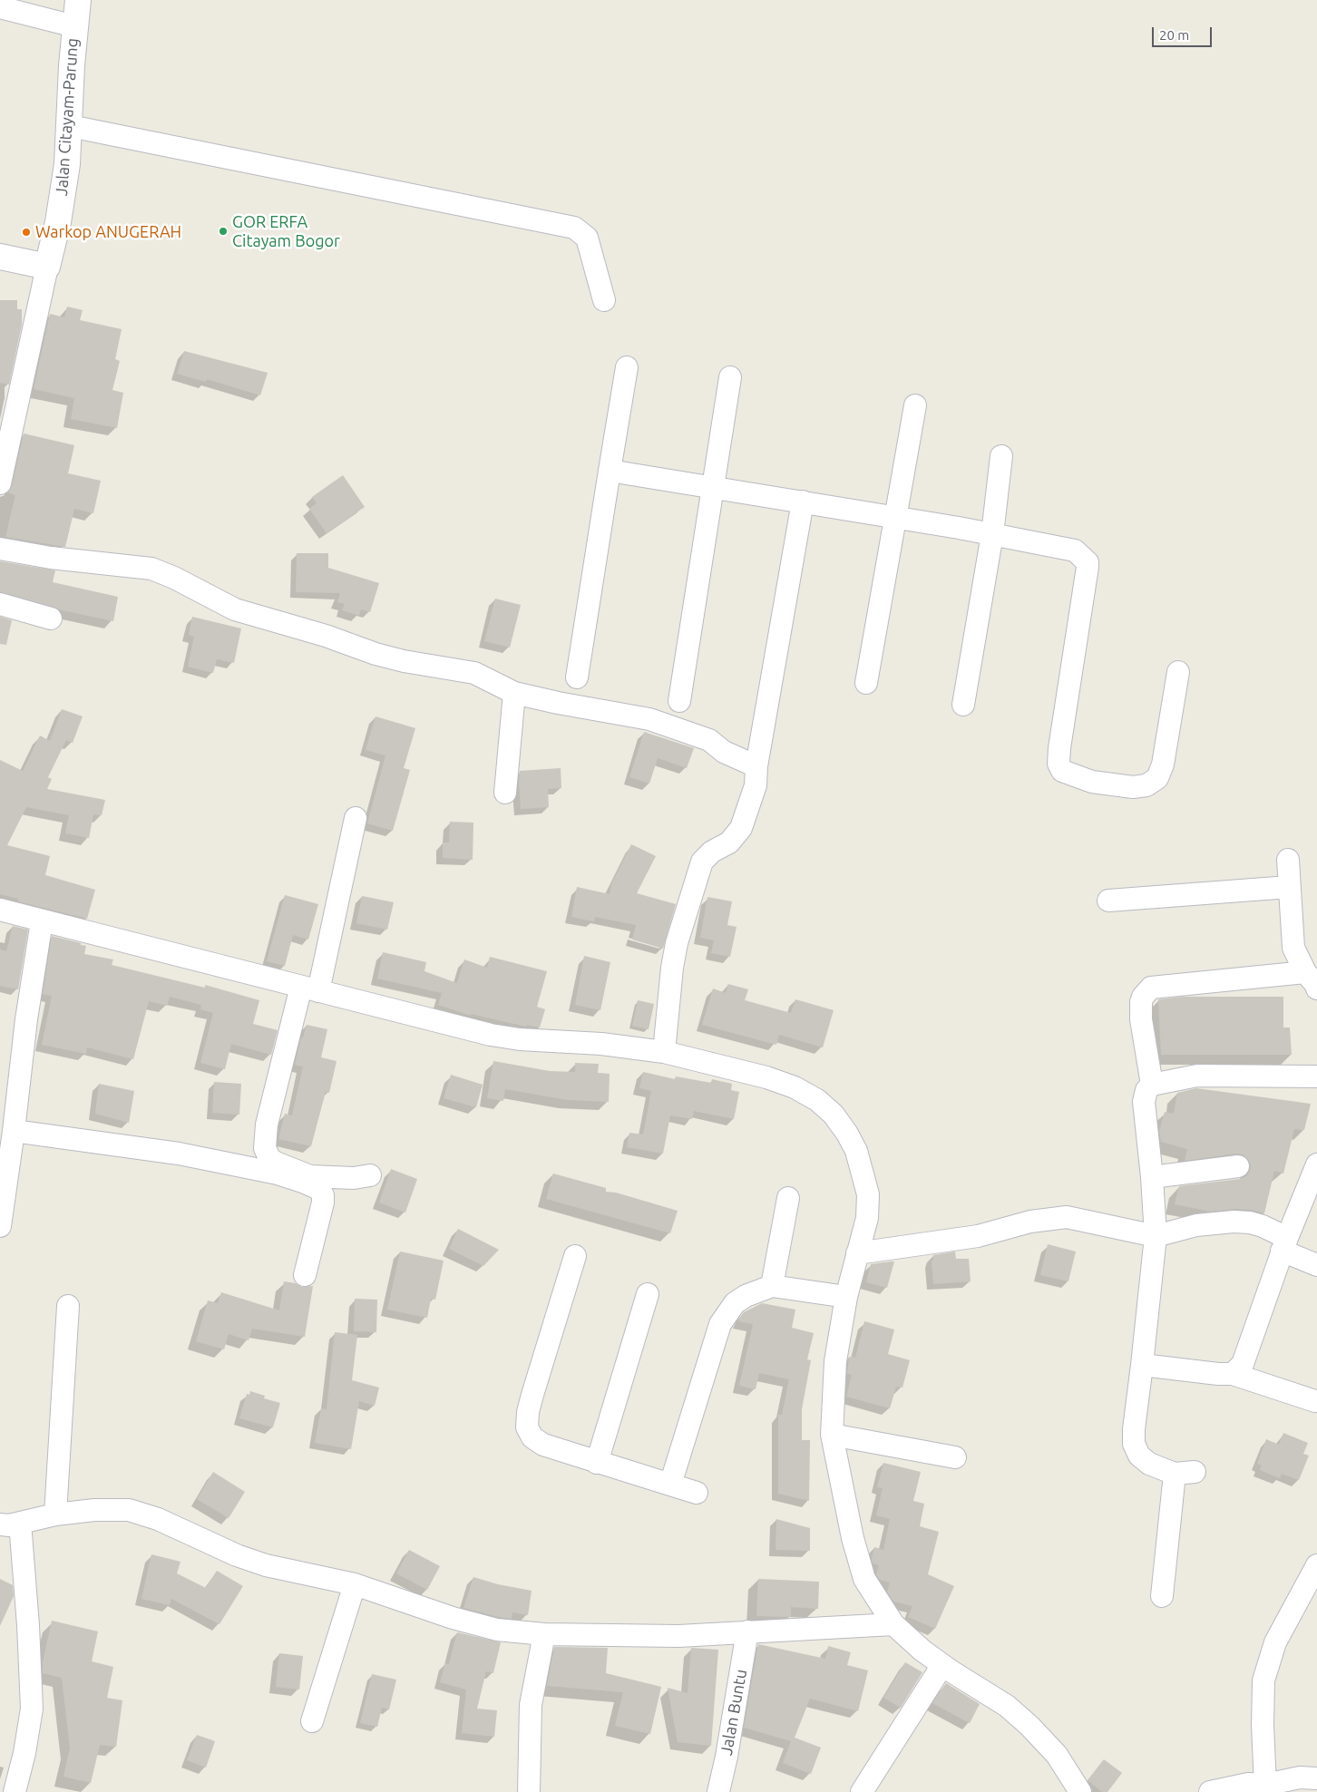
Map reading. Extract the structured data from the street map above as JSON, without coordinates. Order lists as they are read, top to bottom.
{
  "streets": {
    "street": ["Jalan Citayam-Parung", "Jalan Buntu"]
  },
  "places": ["GOR ERFA Citayam Bogor", "Warkop ANUGERAH"],
  "scale_bar": "20 m"
}
